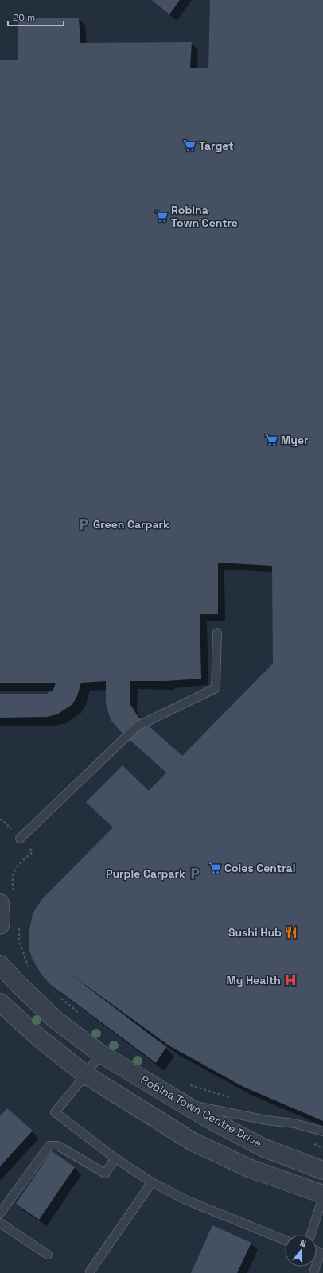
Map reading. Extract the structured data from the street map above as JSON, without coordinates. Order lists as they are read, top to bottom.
{
  "streets": {
    "street": ["Robina Town Centre Drive"]
  },
  "places": {
    "supermarket": [
      "Target",
      "Robina Town Centre",
      "Myer",
      "Coles Central"
    ],
    "parking": ["Green Carpark", "Purple Carpark"],
    "restaurant": ["Sushi Hub"],
    "hospital": ["My Health"]
  },
  "scale_bar": "20 m",
  "north": "top"
}
